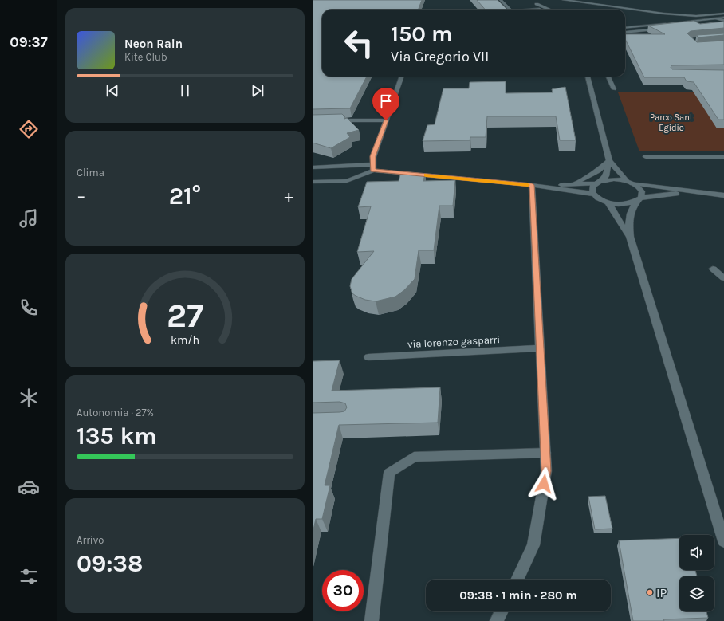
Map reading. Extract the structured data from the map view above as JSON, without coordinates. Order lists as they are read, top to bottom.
{
  "streets": {
    "street": ["via lorenzo gasparri"]
  },
  "parks": ["Parco Sant Egidio"],
  "places": ["IP"],
  "page": {
    "tabs": "09:37",
    "turn": ["150 m", "Via Gregorio VII"],
    "song": ["Neon Rain", "Kite Club"],
    "tile": [
      "Clima",
      ["Autonomia · 27%", "135 km"],
      ["Arrivo", "09:38"]
    ],
    "heat": ["−", "21°", "+"],
    "limit": "30",
    "trip": "09:38 · 1 min · 280 m",
    "gauge": ["27", "km/h"]
  }
}
